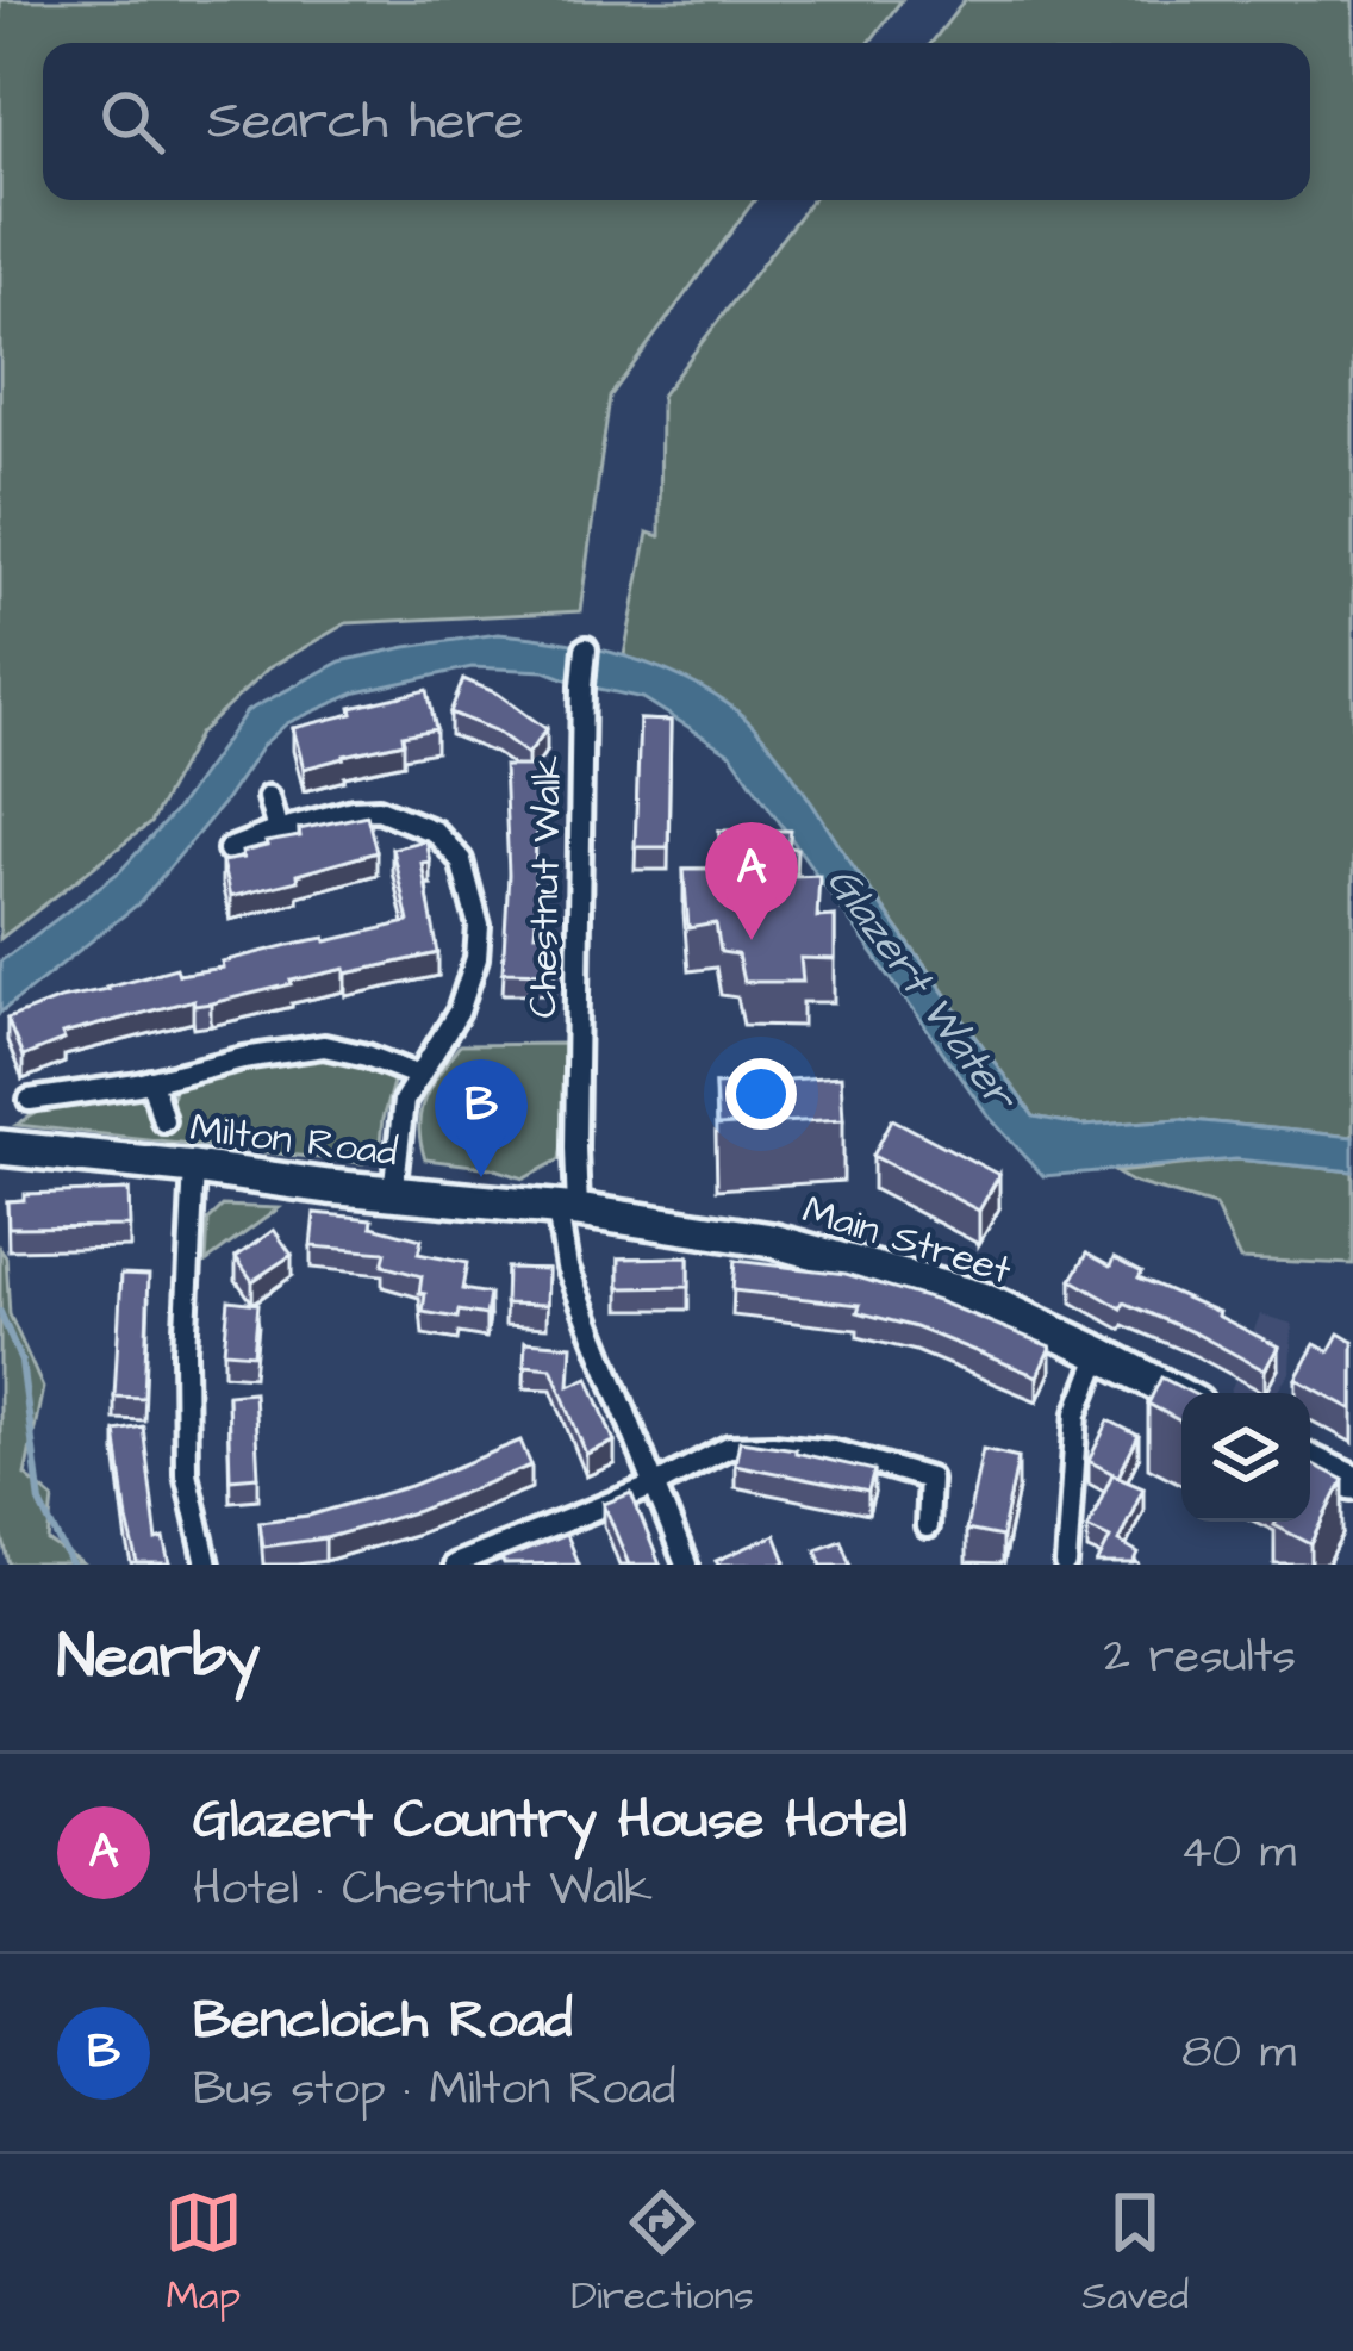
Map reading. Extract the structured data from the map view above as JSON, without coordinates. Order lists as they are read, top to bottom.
{
  "streets": {
    "main road": ["Milton Road", "Main Street"],
    "street": ["Chestnut Walk"]
  },
  "crossings": [
    ["Chestnut Walk", "Milton Road"],
    ["Chestnut Walk", "Main Street"],
    ["Milton Road", "Main Street"]
  ],
  "water": ["Glazert Water"],
  "page": {
    "search": "Search here",
    "pins": ["A", "B"],
    "heading": ["Nearby", "2 results"],
    "list": [
      {
        "mark": "A",
        "name": "Glazert Country House Hotel",
        "note": "Hotel · Chestnut Walk",
        "value": "40 m"
      },
      {
        "mark": "B",
        "name": "Bencloich Road",
        "note": "Bus stop · Milton Road",
        "value": "80 m"
      }
    ],
    "nav": ["Map", "Directions", "Saved"]
  }
}
